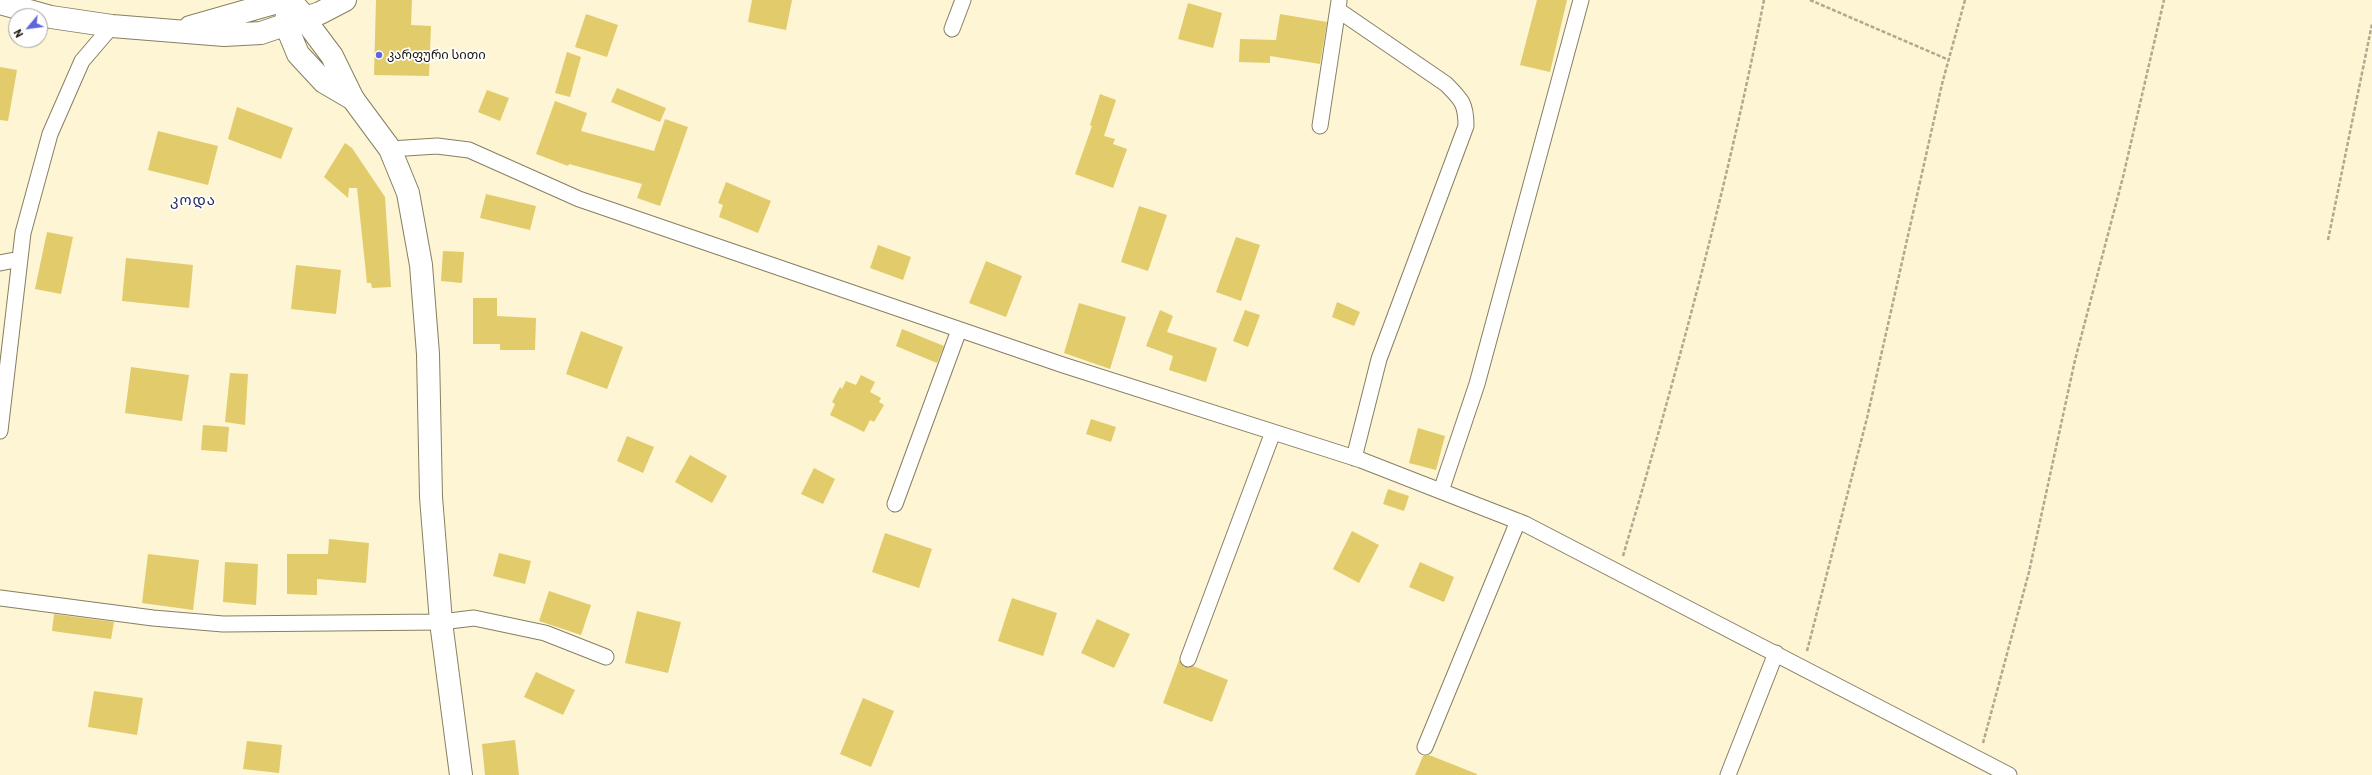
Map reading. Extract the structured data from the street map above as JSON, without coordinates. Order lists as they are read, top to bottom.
{
  "districts": ["კოდა"],
  "places": ["კარფური სითი"],
  "north": "bottom left"
}
